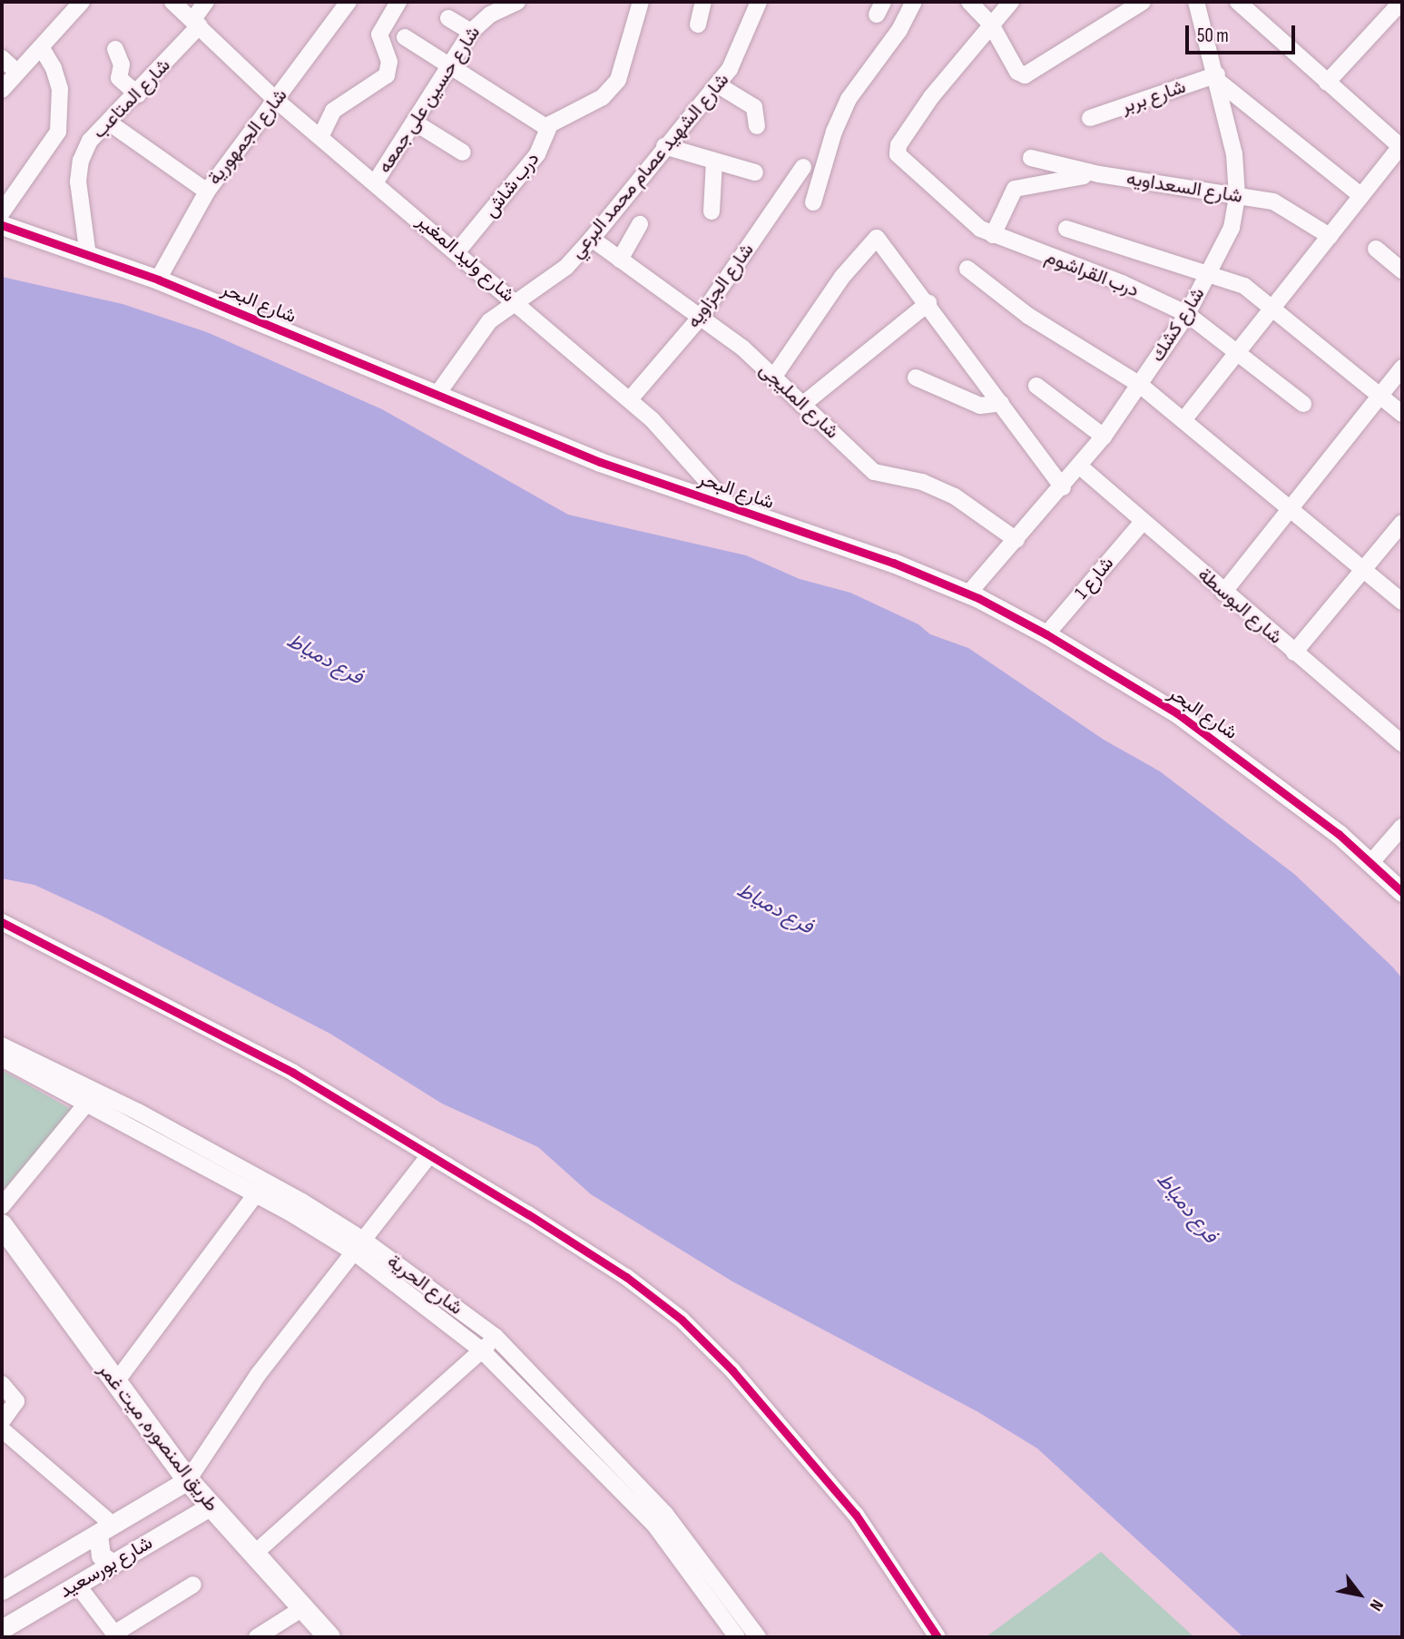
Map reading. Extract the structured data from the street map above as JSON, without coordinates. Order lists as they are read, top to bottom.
{
  "streets": {
    "main road": ["طريق المنصوره, ميت غمر"],
    "street": [
      "شارع بربر",
      "شارع المتاعب",
      "شارع حسين على جمعه",
      "شارع الجمهورية",
      "شارع الشهيد عصام محمد البرعي",
      "درب شاش",
      "شارع السعداويه",
      "شارع وليد المغير",
      "درب القراشوم",
      "شارع الجزاويه",
      "شارع البحر",
      "شارع كشك",
      "شارع المليجى",
      "شارع 1",
      "شارع البوسطة",
      "شارع الحرية",
      "شارع بورسعيد"
    ]
  },
  "crossings": [
    ["شارع بربر", "شارع كشك"],
    ["شارع المتاعب", "شارع وليد المغير"],
    ["شارع المتاعب", "شارع البحر"],
    ["شارع حسين على جمعه", "شارع وليد المغير"],
    ["شارع الجمهورية", "شارع وليد المغير"],
    ["شارع الجمهورية", "شارع البحر"],
    ["شارع الشهيد عصام محمد البرعي", "شارع وليد المغير"],
    ["شارع الشهيد عصام محمد البرعي", "شارع البحر"],
    ["شارع الشهيد عصام محمد البرعي", "شارع المليجى"],
    ["درب شاش", "شارع وليد المغير"],
    ["شارع السعداويه", "شارع كشك"],
    ["شارع وليد المغير", "شارع الجزاويه"],
    ["شارع وليد المغير", "شارع البحر"],
    ["درب القراشوم", "شارع كشك"],
    ["شارع الجزاويه", "شارع المليجى"],
    ["شارع البحر", "شارع كشك"],
    ["شارع البحر", "شارع 1"],
    ["شارع كشك", "شارع المليجى"],
    ["شارع كشك", "شارع البوسطة"],
    ["شارع 1", "شارع البوسطة"],
    ["طريق المنصوره, ميت غمر", "شارع بورسعيد"]
  ],
  "water": ["فرع دمياط"],
  "scale_bar": "50 m",
  "north": "bottom right"
}
